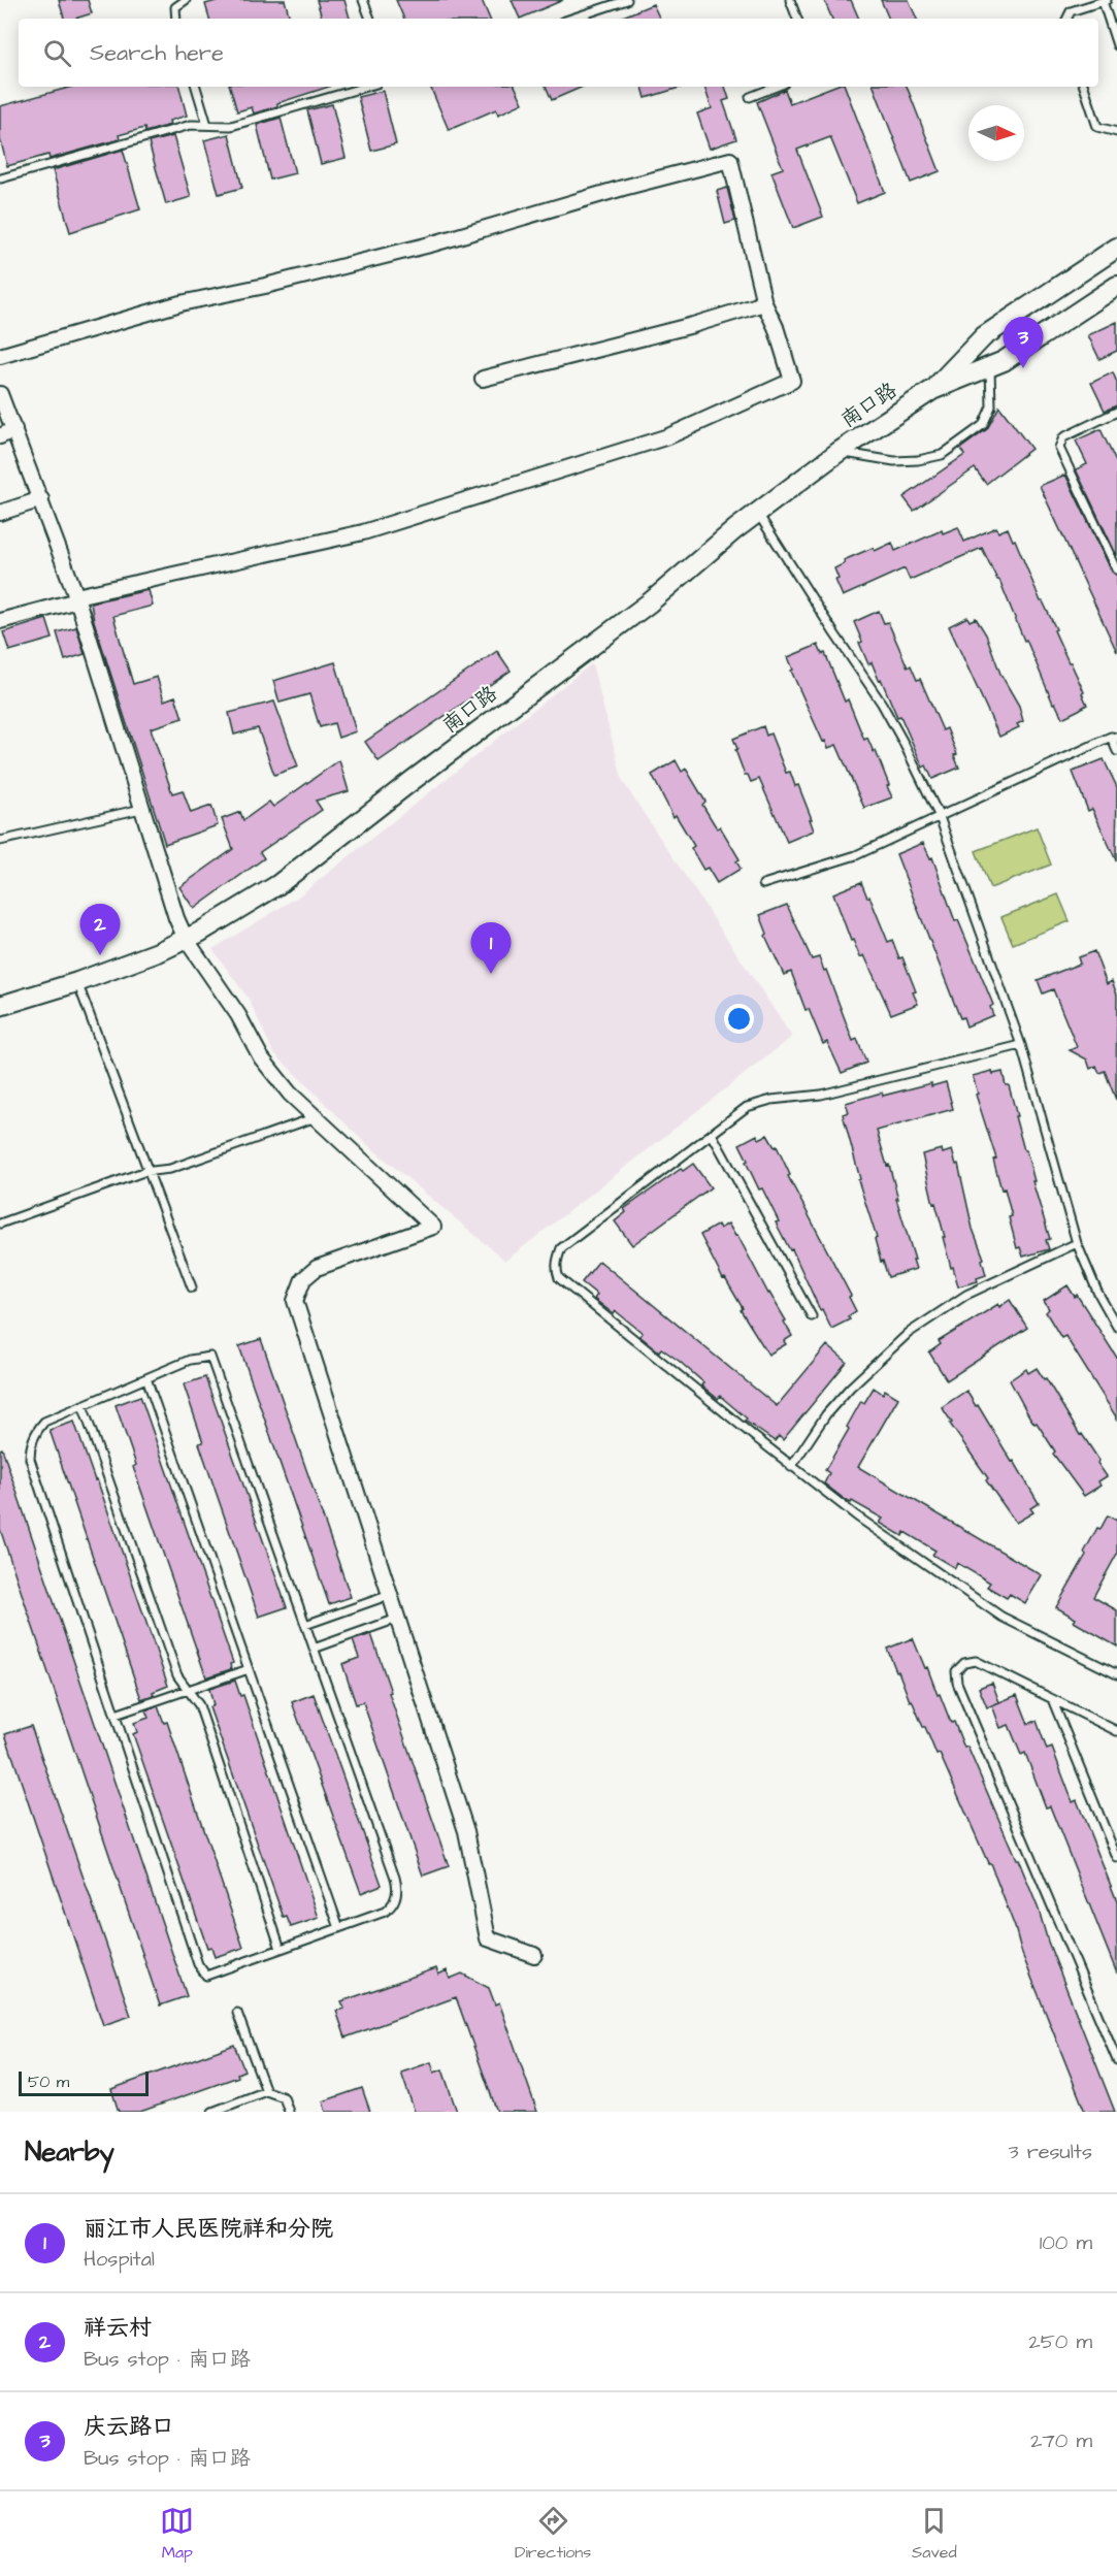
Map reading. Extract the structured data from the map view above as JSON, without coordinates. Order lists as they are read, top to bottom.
{
  "streets": {
    "main road": ["南口路"]
  },
  "scale_bar": "50 m",
  "north": "right",
  "page": {
    "search": "Search here",
    "pins": ["3", "2", "1"],
    "scale": "50 m",
    "heading": ["Nearby", "3 results"],
    "list": [
      {
        "mark": "1",
        "name": "丽江市人民医院祥和分院",
        "note": "Hospital",
        "value": "100 m"
      },
      {
        "mark": "2",
        "name": "祥云村",
        "note": "Bus stop · 南口路",
        "value": "250 m"
      },
      {
        "mark": "3",
        "name": "庆云路口",
        "note": "Bus stop · 南口路",
        "value": "270 m"
      }
    ],
    "nav": ["Map", "Directions", "Saved"]
  }
}
